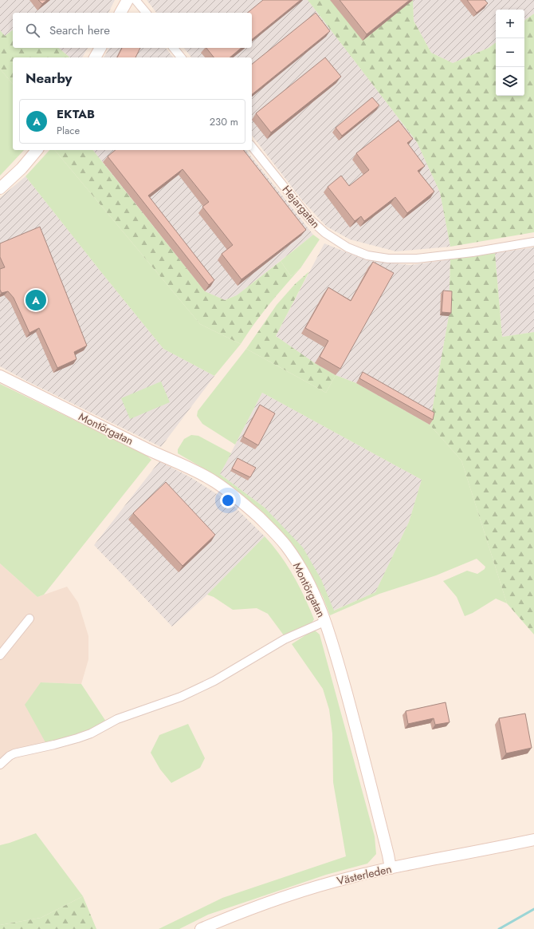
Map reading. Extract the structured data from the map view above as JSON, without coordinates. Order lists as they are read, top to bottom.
{
  "streets": {
    "street": ["Hejargatan", "Montörgatan", "Västerleden"]
  },
  "crossings": [
    ["Montörgatan", "Västerleden"]
  ],
  "page": {
    "map_buttons": ["+", "−"],
    "search": "Search here",
    "heading": "Nearby",
    "list": [
      {
        "mark": "A",
        "name": "EKTAB",
        "note": "Place",
        "value": "230 m"
      }
    ],
    "pins": "A"
  }
}
